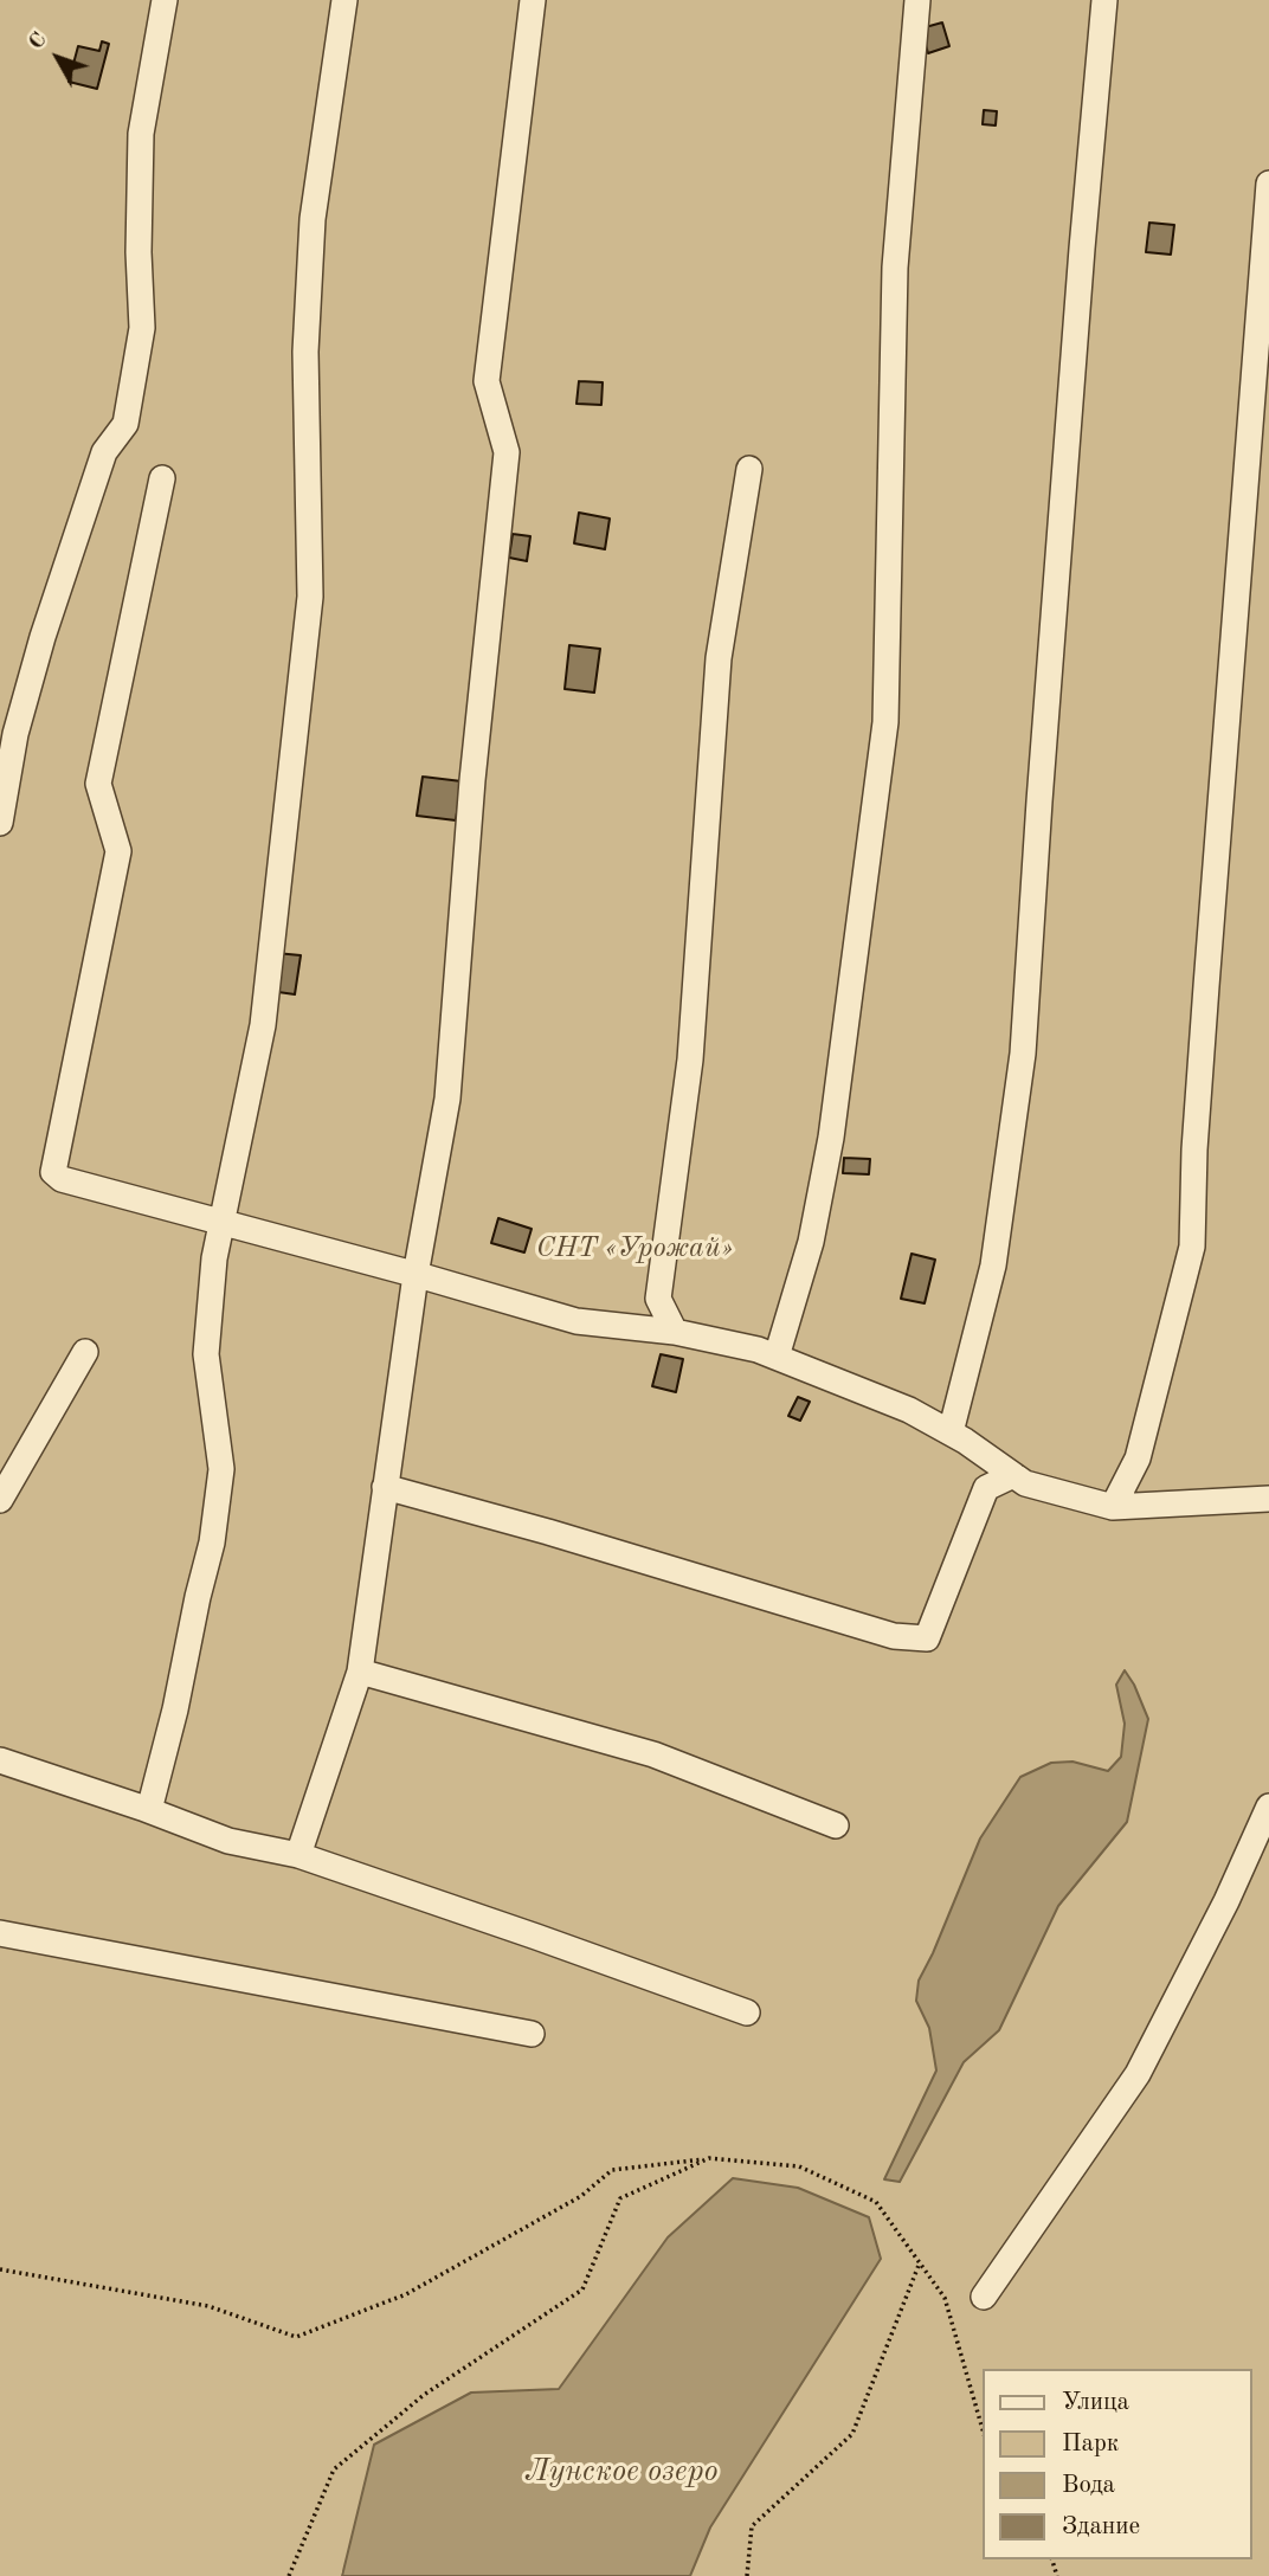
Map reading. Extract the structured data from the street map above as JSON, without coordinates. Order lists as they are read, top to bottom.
{
  "water": ["Лунское озеро"],
  "parks": ["СНТ «Урожай»"],
  "legend": [
    "Улица",
    "Парк",
    "Вода",
    "Здание"
  ],
  "north": "top left"
}
